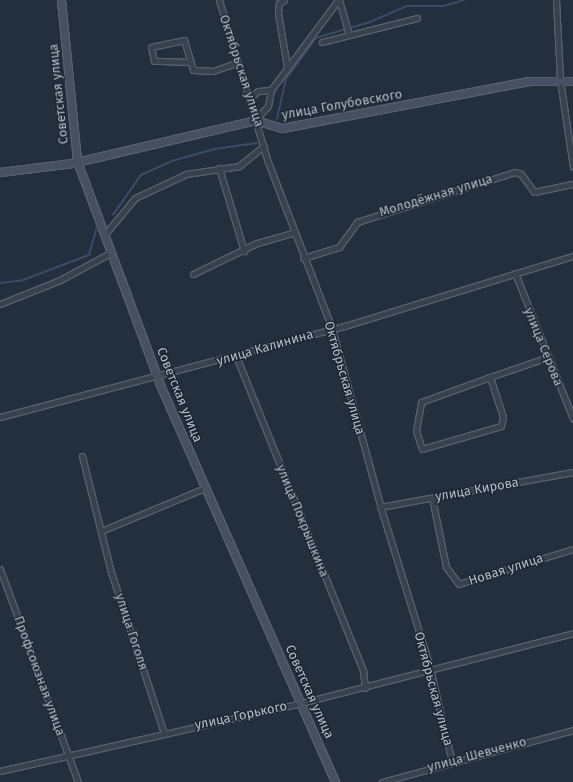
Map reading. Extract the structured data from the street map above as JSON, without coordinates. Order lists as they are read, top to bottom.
{
  "streets": {
    "street": [
      "Октябрьская улица",
      "Советская улица",
      "улица Голубовского",
      "Молодёжная улица",
      "улица Серова",
      "улица Калинина",
      "улица Кирова",
      "улица Покрышкина",
      "Новая улица",
      "улица Гоголя",
      "Профсоюзная улица",
      "улица Горького",
      "улица Шевченко"
    ]
  },
  "crossings": [
    ["Октябрьская улица", "улица Голубовского"],
    ["Октябрьская улица", "Молодёжная улица"],
    ["Октябрьская улица", "улица Калинина"],
    ["Октябрьская улица", "улица Кирова"],
    ["Октябрьская улица", "улица Горького"],
    ["Октябрьская улица", "улица Шевченко"],
    ["Советская улица", "улица Голубовского"],
    ["Советская улица", "улица Калинина"],
    ["Советская улица", "улица Горького"],
    ["улица Серова", "улица Калинина"],
    ["улица Калинина", "улица Покрышкина"],
    ["улица Кирова", "Новая улица"],
    ["улица Покрышкина", "улица Горького"],
    ["улица Гоголя", "улица Горького"],
    ["Профсоюзная улица", "улица Горького"]
  ]
}
